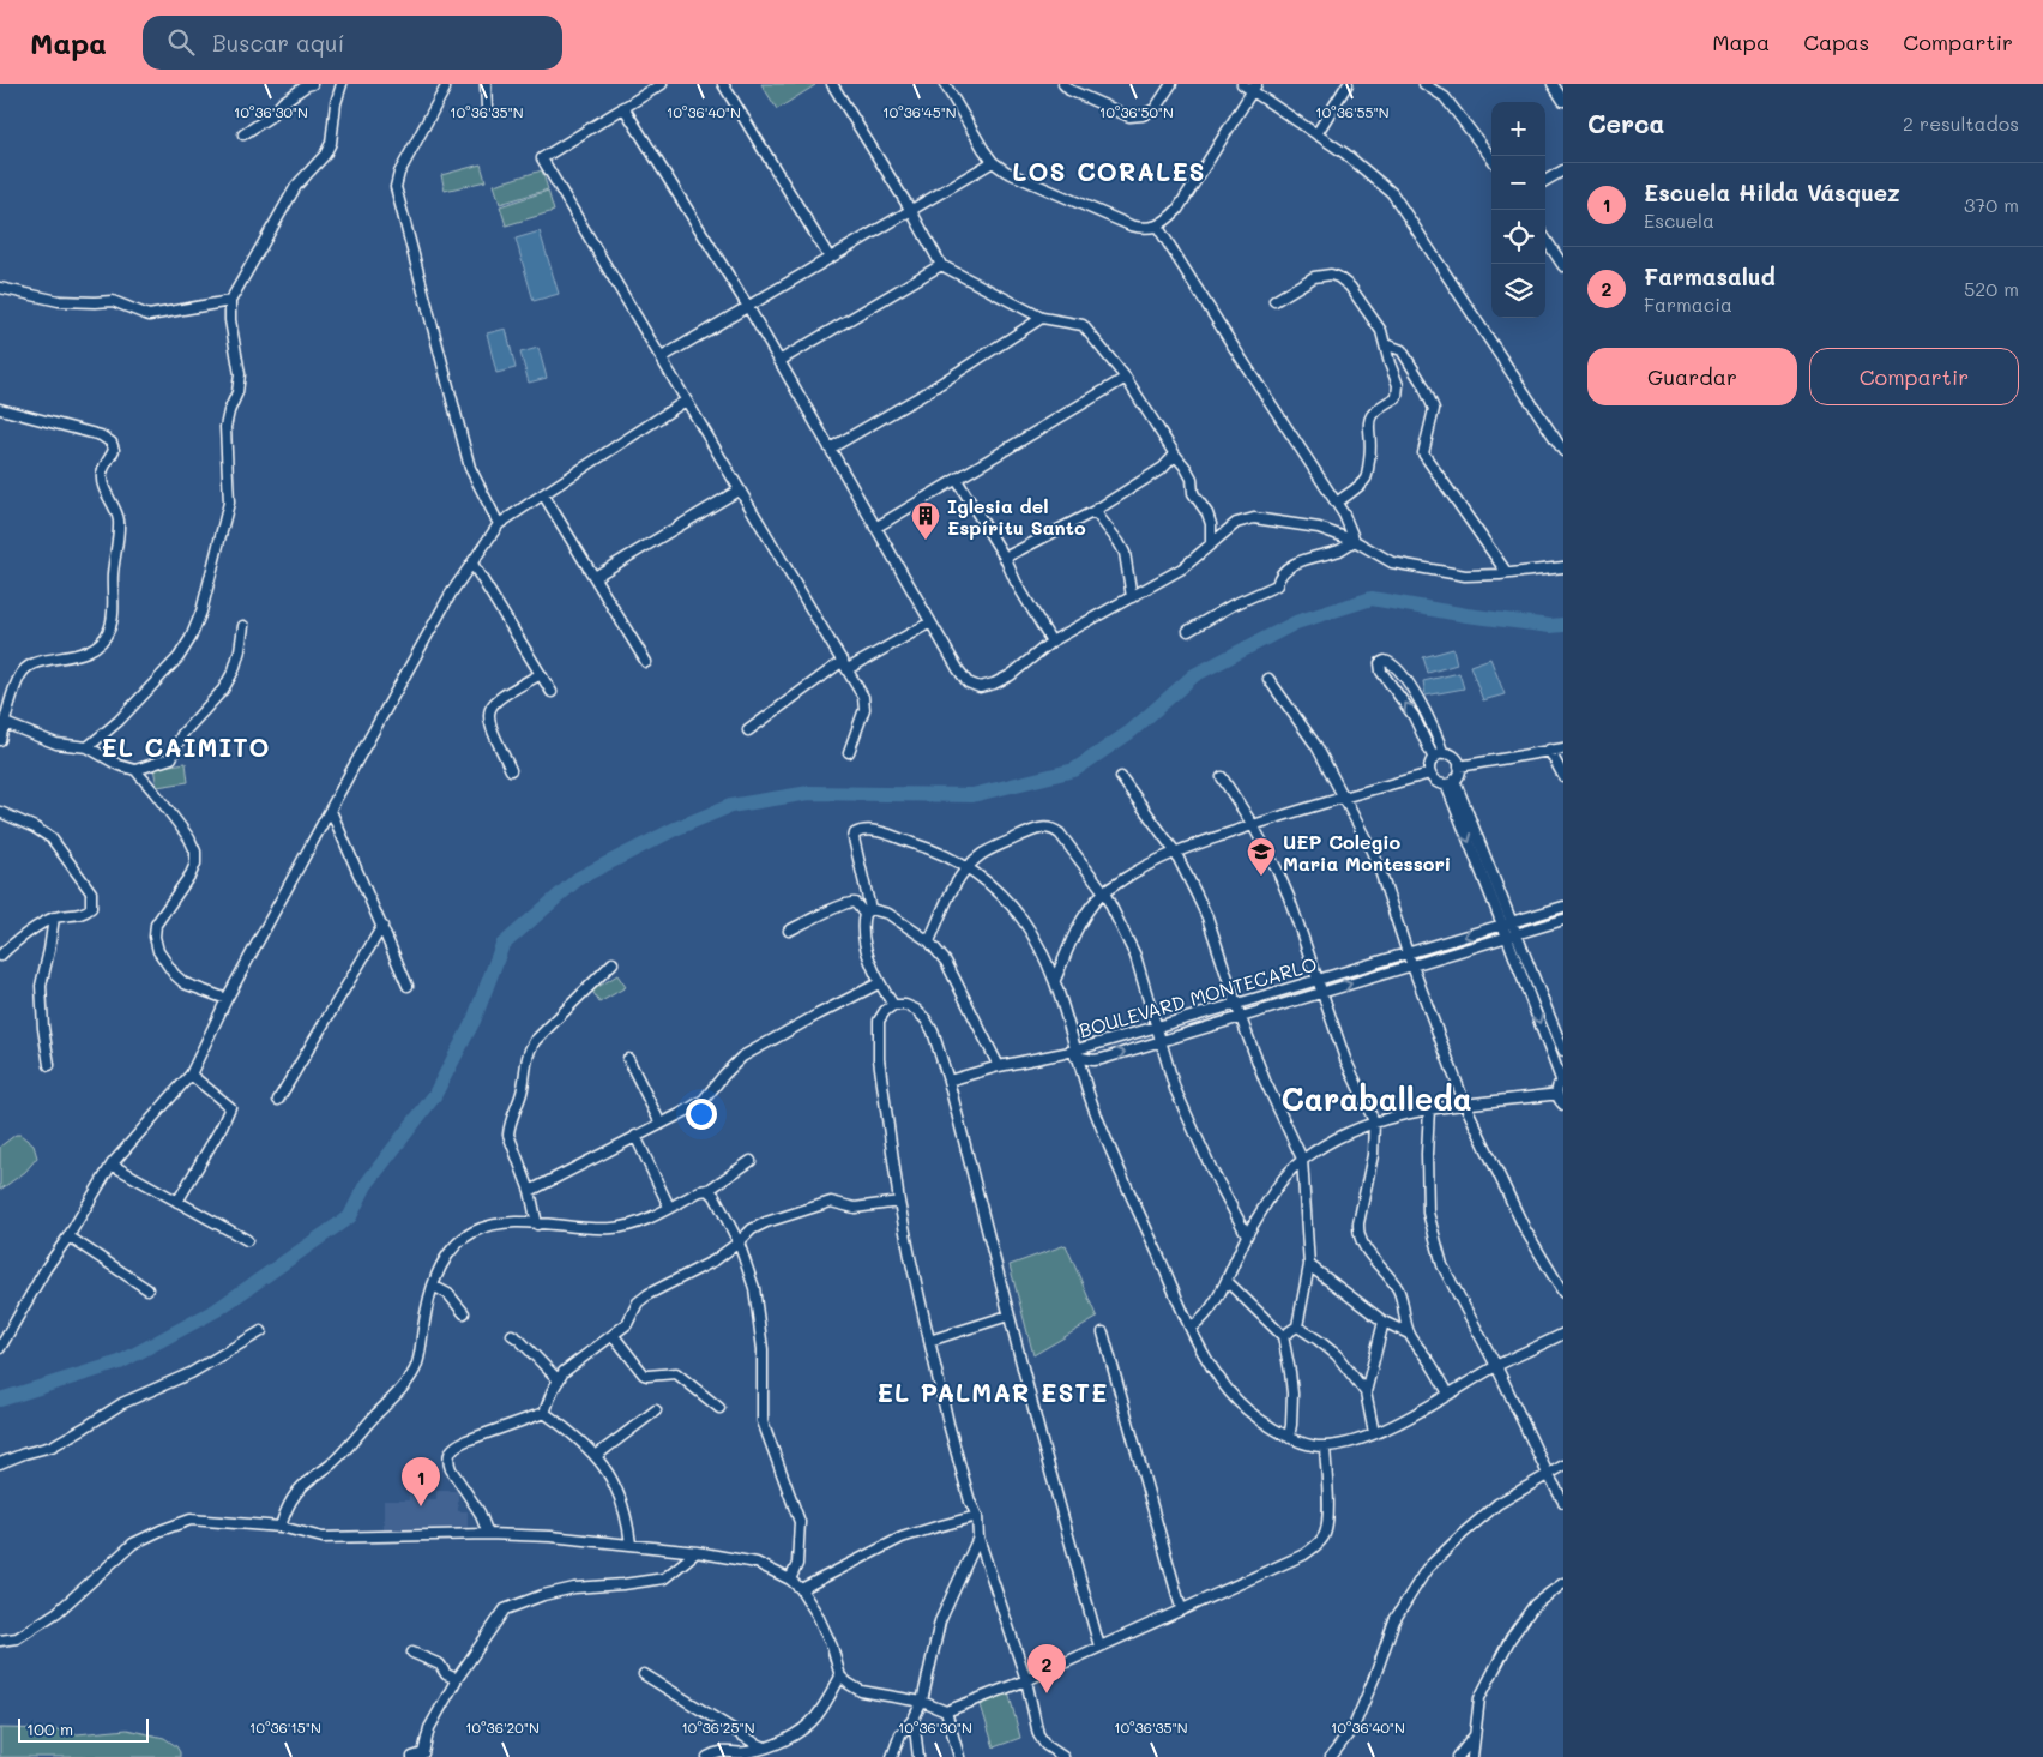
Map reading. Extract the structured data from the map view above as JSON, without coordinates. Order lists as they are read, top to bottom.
{
  "streets": {
    "street": ["BOULEVARD MONTECARLO"]
  },
  "districts": [
    "LOS CORALES",
    "EL CAIMITO",
    "Caraballeda",
    "EL PALMAR ESTE"
  ],
  "places": {
    "building": ["Iglesia del Espíritu Santo"],
    "school or university": ["UEP Colegio Maria Montessori"]
  },
  "scale_bar": "100 m",
  "page": {
    "header": "Mapa",
    "search": "Buscar aquí",
    "nav": ["Mapa", "Capas", "Compartir"],
    "heading": ["Cerca", "2 resultados"],
    "map_buttons": ["+", "−"],
    "list": [
      {
        "mark": "1",
        "name": "Escuela Hilda Vásquez",
        "note": "Escuela",
        "value": "370 m"
      },
      {
        "mark": "2",
        "name": "Farmasalud",
        "note": "Farmacia",
        "value": "520 m"
      }
    ],
    "buttons": ["Guardar", "Compartir"],
    "pins": ["1", "2"],
    "scale": "100 m"
  },
  "coordinates": [
    "10°36'30\"N",
    "10°36'35\"N",
    "10°36'40\"N",
    "10°36'45\"N",
    "10°36'50\"N",
    "10°36'55\"N",
    "10°36'15\"N",
    "10°36'20\"N",
    "10°36'25\"N"
  ]
}
